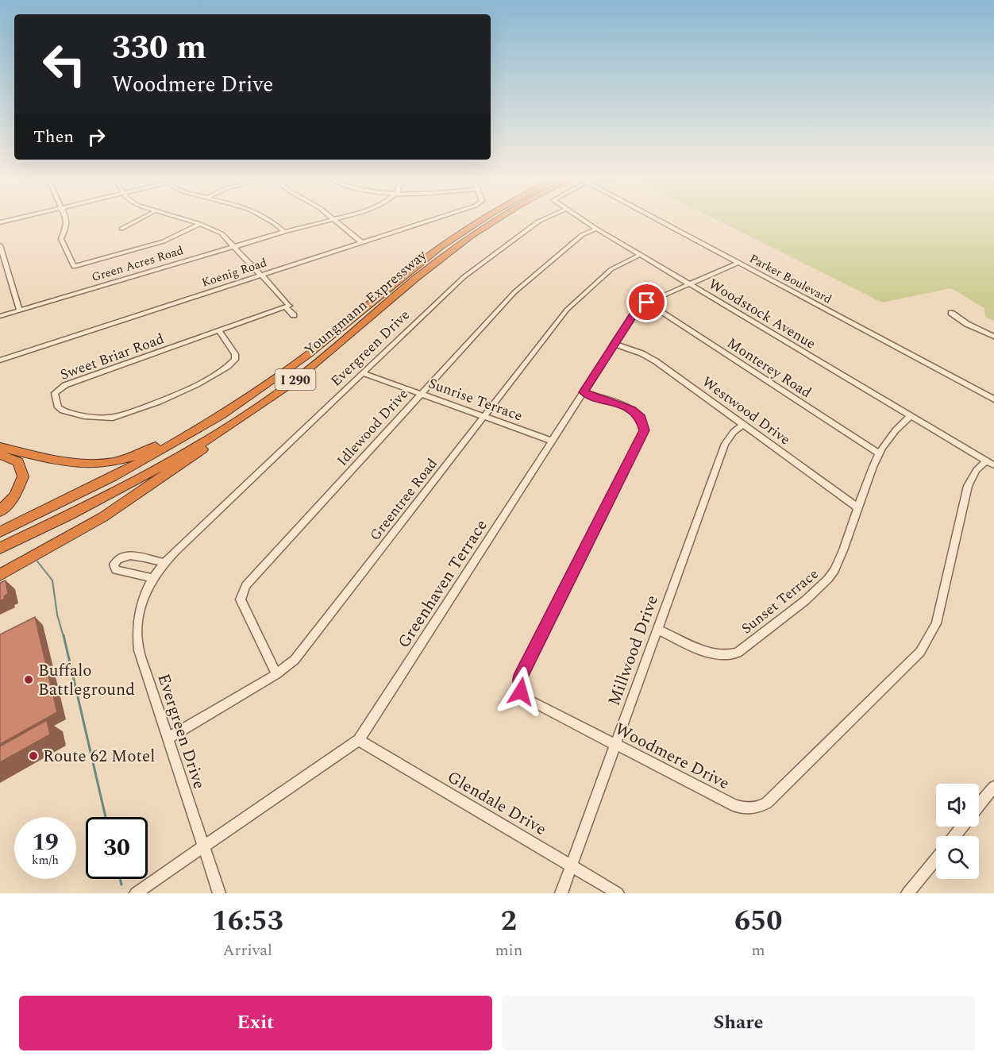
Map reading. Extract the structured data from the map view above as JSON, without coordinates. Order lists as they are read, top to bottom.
{
  "streets": {
    "highway": ["Youngmann Expressway", "I 290"],
    "street": [
      "Green Acres Road",
      "Koenig Road",
      "Parker Boulevard",
      "Woodstock Avenue",
      "Evergreen Drive",
      "Sweet Briar Road",
      "Monterey Road",
      "Sunrise Terrace",
      "Westwood Drive",
      "Idlewood Drive",
      "Greentree Road",
      "Greenhaven Terrace",
      "Sunset Terrace",
      "Millwood Drive",
      "Woodmere Drive",
      "Glendale Drive"
    ]
  },
  "crossings": [
    ["Parker Boulevard", "Greenhaven Terrace"],
    ["Woodstock Avenue", "Idlewood Drive"],
    ["Woodstock Avenue", "Greentree Road"],
    ["Woodstock Avenue", "Greenhaven Terrace"],
    ["Woodstock Avenue", "Sunset Terrace"],
    ["Woodstock Avenue", "Woodmere Drive"],
    ["Evergreen Drive", "Sunrise Terrace"],
    ["Evergreen Drive", "Greentree Road"],
    ["Evergreen Drive", "Greenhaven Terrace"],
    ["Monterey Road", "Greenhaven Terrace"],
    ["Monterey Road", "Sunset Terrace"],
    ["Sunrise Terrace", "Idlewood Drive"],
    ["Sunrise Terrace", "Greentree Road"],
    ["Sunrise Terrace", "Greenhaven Terrace"],
    ["Westwood Drive", "Greenhaven Terrace"],
    ["Westwood Drive", "Sunset Terrace"],
    ["Westwood Drive", "Millwood Drive"],
    ["Idlewood Drive", "Greentree Road"],
    ["Greenhaven Terrace", "Woodmere Drive"],
    ["Greenhaven Terrace", "Glendale Drive"],
    ["Sunset Terrace", "Millwood Drive"],
    ["Millwood Drive", "Woodmere Drive"],
    ["Millwood Drive", "Glendale Drive"]
  ],
  "places": ["Buffalo Battleground", "Route 62 Motel"],
  "page": {
    "turn": ["330 m", "Woodmere Drive"],
    "then": "Then",
    "speed": "19 km/h",
    "limit": "30",
    "eta": [
      "16:53",
      "Arrival",
      "2",
      "min",
      "650",
      "m"
    ],
    "buttons": ["Exit", "Share"]
  }
}
